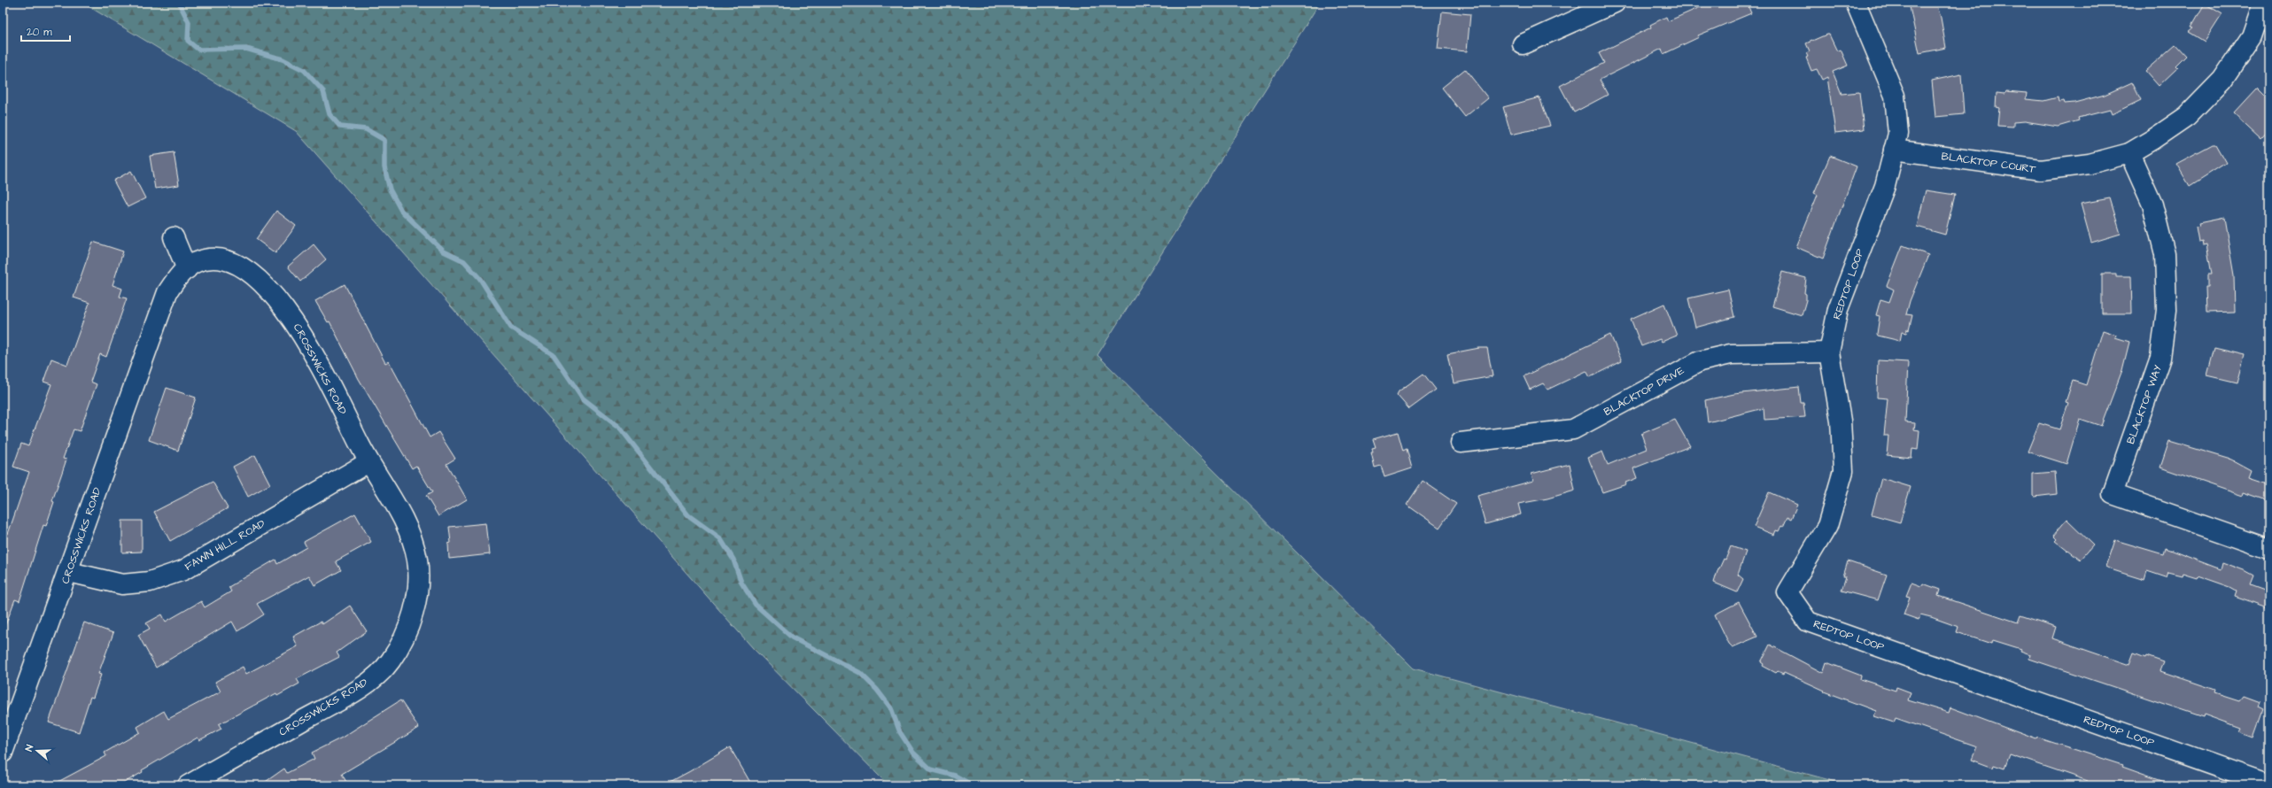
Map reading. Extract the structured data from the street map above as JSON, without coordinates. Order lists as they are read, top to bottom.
{
  "streets": {
    "street": [
      "BLACKTOP COURT",
      "REDTOP LOOP",
      "CROSSWICKS ROAD",
      "BLACKTOP DRIVE",
      "BLACKTOP WAY",
      "FAWN HILL ROAD"
    ]
  },
  "crossings": [
    ["BLACKTOP COURT", "REDTOP LOOP"],
    ["BLACKTOP COURT", "BLACKTOP WAY"],
    ["REDTOP LOOP", "BLACKTOP DRIVE"],
    ["CROSSWICKS ROAD", "FAWN HILL ROAD"]
  ],
  "scale_bar": "20 m",
  "north": "left"
}
